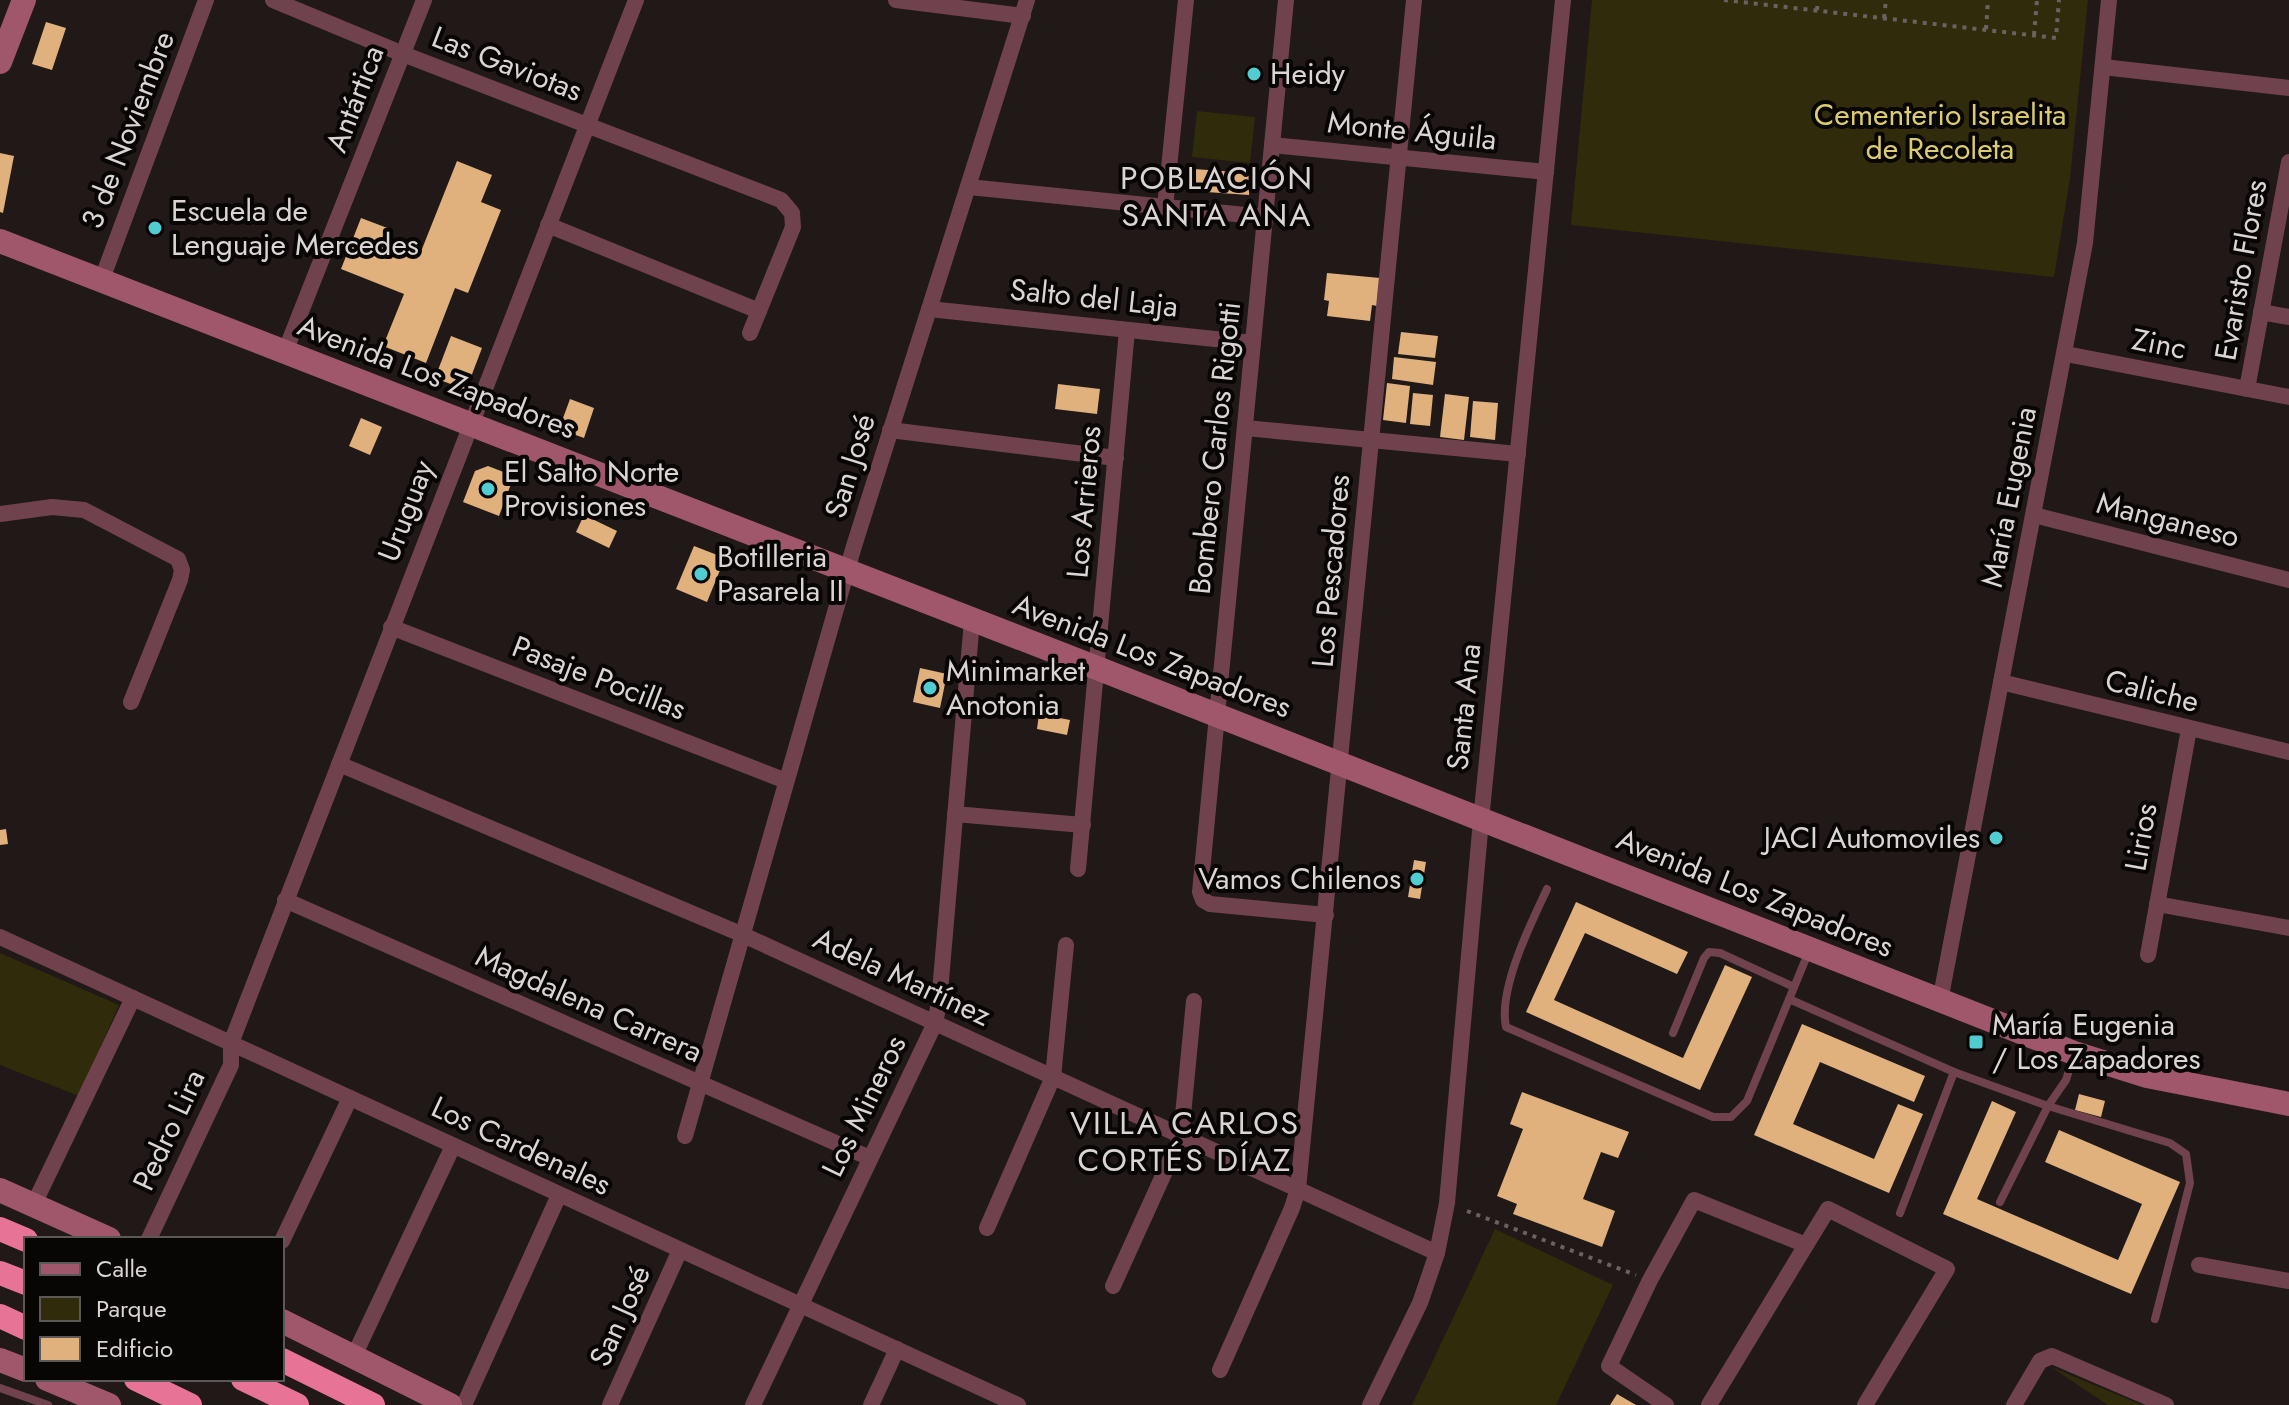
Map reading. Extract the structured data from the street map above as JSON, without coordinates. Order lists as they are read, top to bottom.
{
  "streets": {
    "main road": ["Avenida Los Zapadores"],
    "street": [
      "Las Gaviotas",
      "Antártica",
      "3 de Noviembre",
      "Monte Águila",
      "Evaristo Flores",
      "Salto del Laja",
      "Zinc",
      "Bombero Carlos Rigotti",
      "San José",
      "María Eugenia",
      "Los Arrieros",
      "Uruguay",
      "Manganeso",
      "Los Pescadores",
      "Pasaje Pocillas",
      "Caliche",
      "Santa Ana",
      "Lirios",
      "Adela Martínez",
      "Magdalena Carrera",
      "Los Mineros",
      "Pedro Lira",
      "Los Cardenales"
    ]
  },
  "crossings": [
    ["Las Gaviotas", "Antártica"],
    ["Las Gaviotas", "Uruguay"],
    ["Antártica", "Avenida Los Zapadores"],
    ["3 de Noviembre", "Avenida Los Zapadores"],
    ["Monte Águila", "Bombero Carlos Rigotti"],
    ["Monte Águila", "Los Pescadores"],
    ["Monte Águila", "Santa Ana"],
    ["Evaristo Flores", "Zinc"],
    ["Salto del Laja", "Bombero Carlos Rigotti"],
    ["Salto del Laja", "San José"],
    ["Salto del Laja", "Los Arrieros"],
    ["Zinc", "María Eugenia"],
    ["Avenida Los Zapadores", "Bombero Carlos Rigotti"],
    ["Avenida Los Zapadores", "San José"],
    ["Avenida Los Zapadores", "María Eugenia"],
    ["Avenida Los Zapadores", "Los Arrieros"],
    ["Avenida Los Zapadores", "Uruguay"],
    ["Avenida Los Zapadores", "Los Pescadores"],
    ["Avenida Los Zapadores", "Santa Ana"],
    ["Avenida Los Zapadores", "Los Mineros"],
    ["Bombero Carlos Rigotti", "Los Pescadores"],
    ["San José", "Pasaje Pocillas"],
    ["San José", "Adela Martínez"],
    ["San José", "Magdalena Carrera"],
    ["San José", "Los Cardenales"],
    ["María Eugenia", "Manganeso"],
    ["María Eugenia", "Caliche"],
    ["Uruguay", "Pasaje Pocillas"],
    ["Uruguay", "Adela Martínez"],
    ["Uruguay", "Magdalena Carrera"],
    ["Uruguay", "Pedro Lira"],
    ["Uruguay", "Los Cardenales"],
    ["Los Pescadores", "Adela Martínez"],
    ["Caliche", "Lirios"],
    ["Santa Ana", "Adela Martínez"],
    ["Adela Martínez", "Los Mineros"],
    ["Magdalena Carrera", "Los Mineros"],
    ["Los Mineros", "Los Cardenales"],
    ["Pedro Lira", "Los Cardenales"]
  ],
  "districts": ["POBLACIÓN SANTA ANA", "VILLA CARLOS CORTÉS DÍAZ"],
  "parks": ["Cementerio Israelita de Recoleta"],
  "places": {
    "other": [
      "Heidy",
      "Escuela de Lenguaje Mercedes",
      "El Salto Norte Provisiones",
      "Botilleria Pasarela II",
      "Minimarket Anotonia",
      "JACI Automoviles",
      "Vamos Chilenos"
    ],
    "transit": ["María Eugenia / Los Zapadores"]
  },
  "legend": ["Calle", "Parque", "Edificio"]
}
